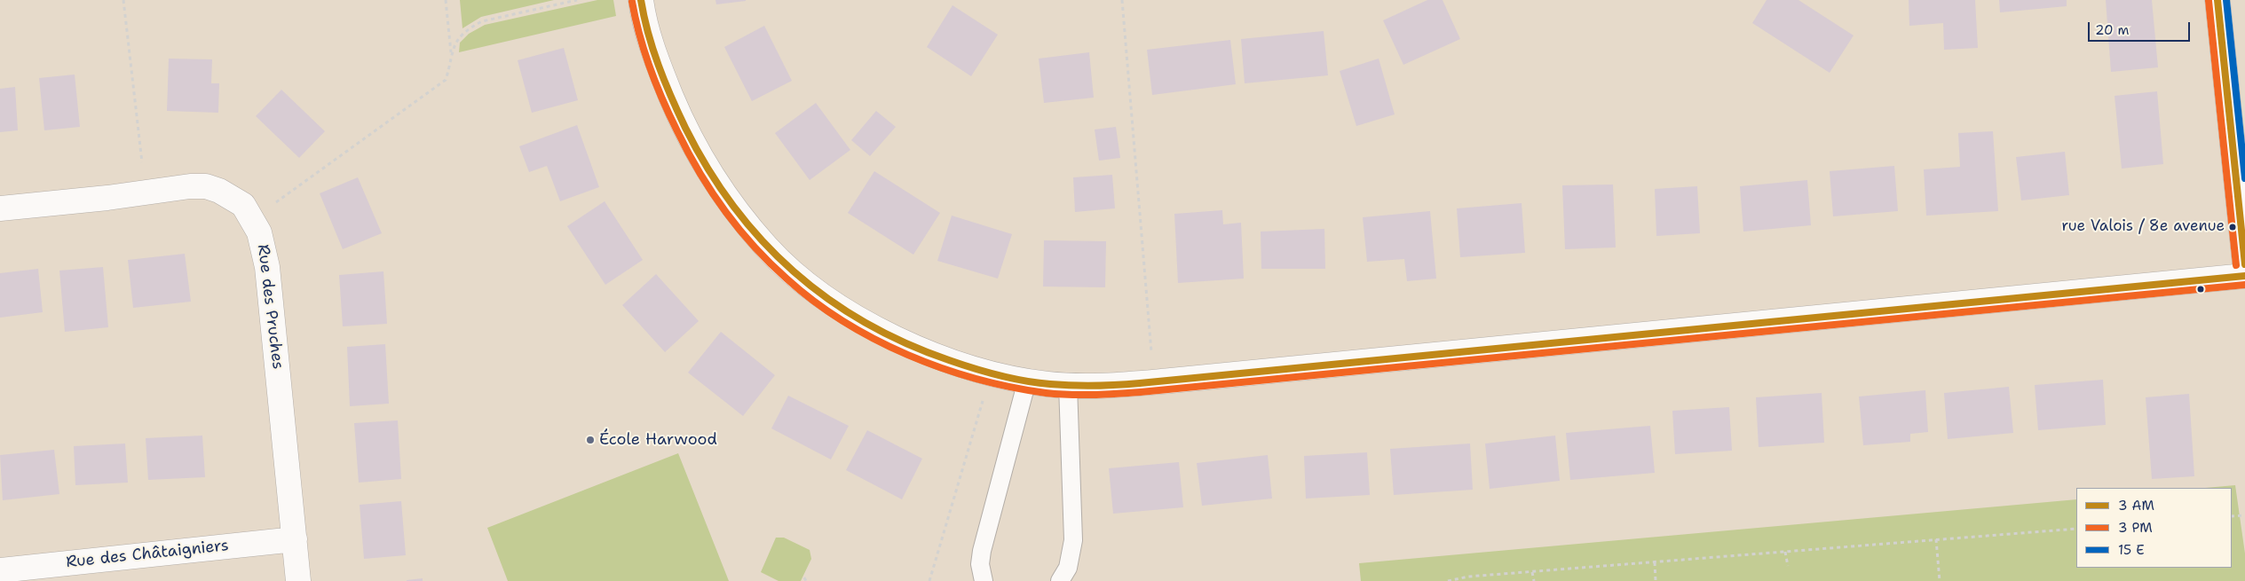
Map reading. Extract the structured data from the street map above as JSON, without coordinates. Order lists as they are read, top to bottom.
{
  "streets": {
    "street": ["Rue des Pruches", "Rue des Châtaigniers"]
  },
  "crossings": [
    ["Rue des Pruches", "Rue des Châtaigniers"]
  ],
  "places": ["rue Valois / 8e avenue", "École Harwood"],
  "legend": ["3 AM", "3 PM", "15 E"],
  "scale_bar": "20 m"
}
